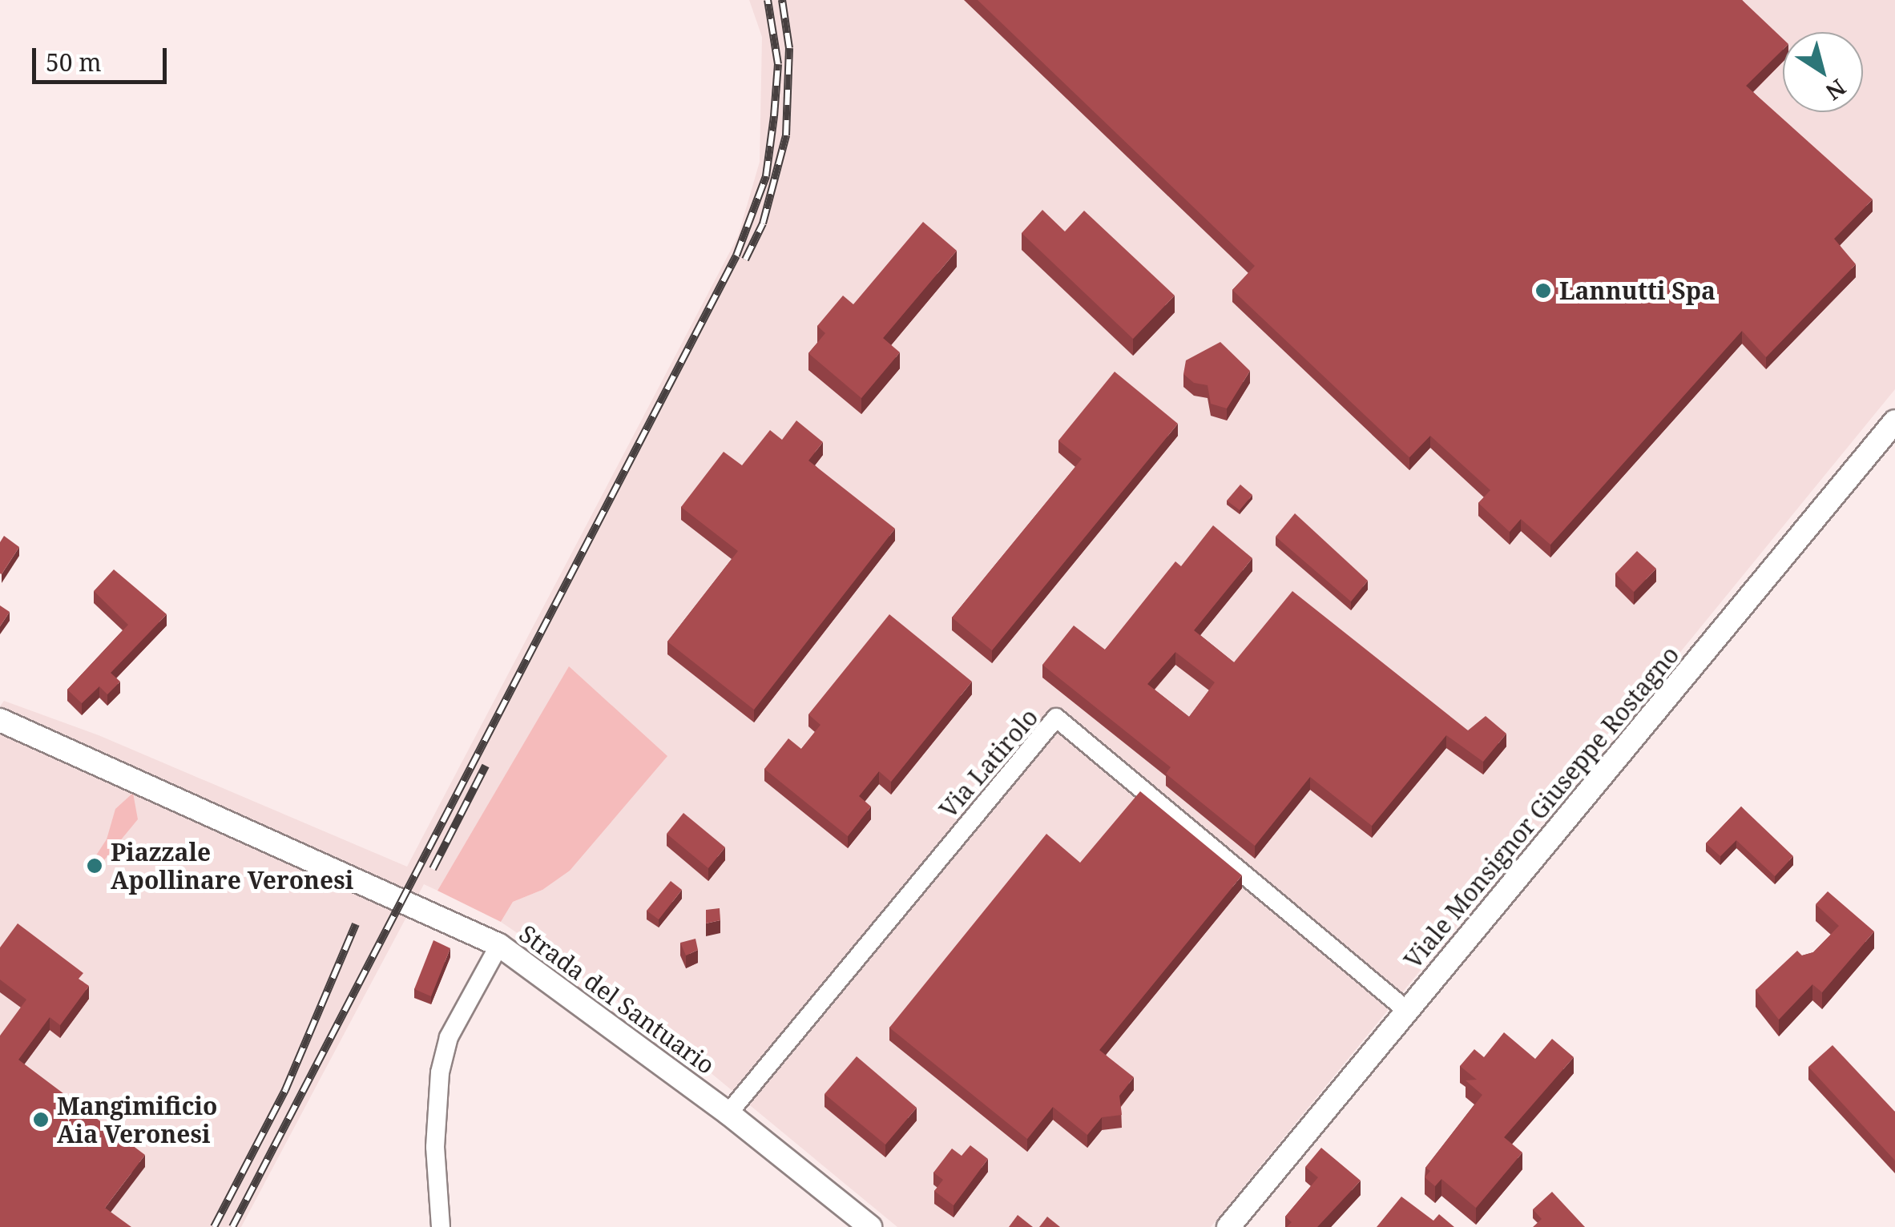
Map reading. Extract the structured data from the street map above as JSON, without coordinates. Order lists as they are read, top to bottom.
{
  "streets": {
    "street": ["Via Latirolo", "Viale Monsignor Giuseppe Rostagno", "Strada del Santuario"]
  },
  "crossings": [
    ["Via Latirolo", "Viale Monsignor Giuseppe Rostagno"],
    ["Via Latirolo", "Strada del Santuario"]
  ],
  "places": ["Lannutti Spa", "Piazzale Apollinare Veronesi", "Mangimificio Aia Veronesi"],
  "scale_bar": "50 m",
  "north": "bottom right"
}
